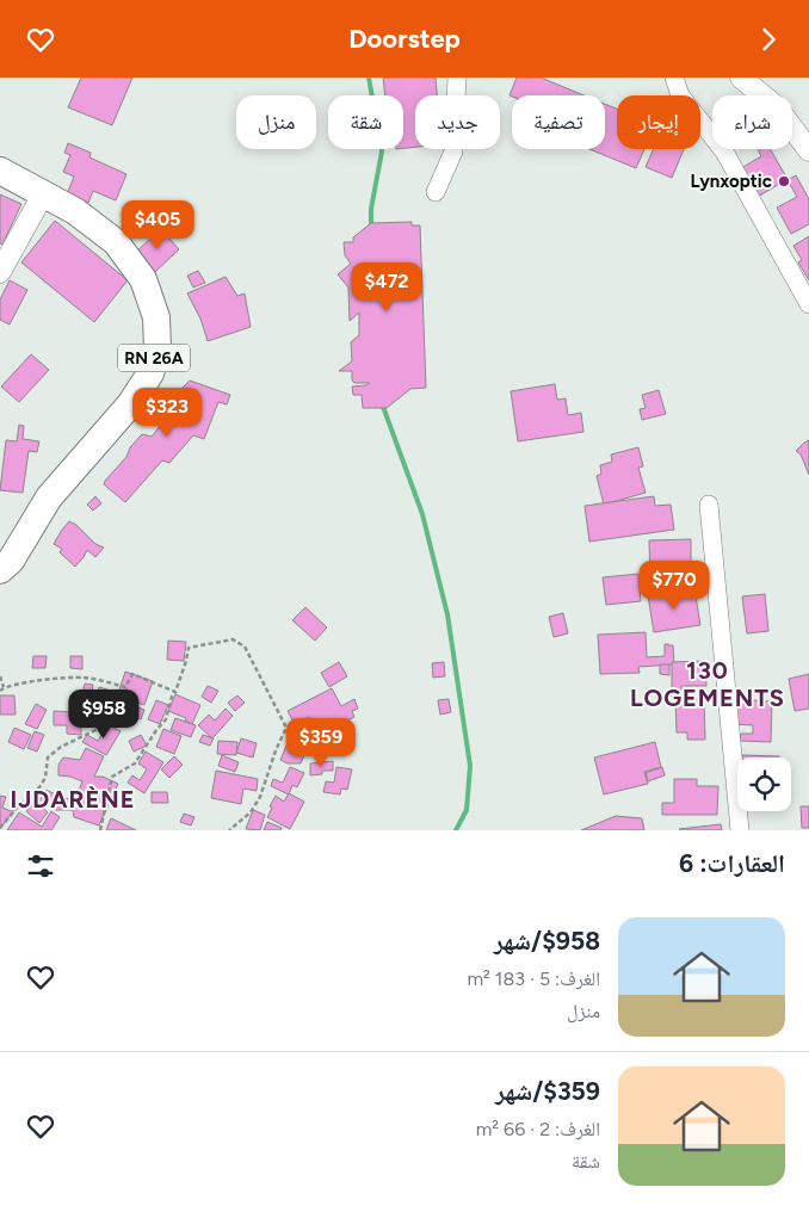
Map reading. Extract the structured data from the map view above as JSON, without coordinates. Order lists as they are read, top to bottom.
{
  "streets": {
    "main road": ["RN 26A"]
  },
  "districts": ["130 LOGEMENTS", "IJDARÈNE"],
  "places": ["Lynxoptic"],
  "page": {
    "header": "Doorstep",
    "chip": [
      "شراء",
      "إيجار",
      "تصفية",
      "جديد",
      "شقة",
      "منزل"
    ],
    "price": [
      "$405",
      "$472",
      "$323",
      "$770",
      "$958",
      "$359"
    ],
    "heading": "العقارات: 6",
    "list": [
      {
        "name": "$958/شهر",
        "note": "الغرف: 5 · 183 m² · منزل"
      },
      {
        "name": "$359/شهر",
        "note": "الغرف: 2 · 66 m² · شقة"
      }
    ]
  }
}
